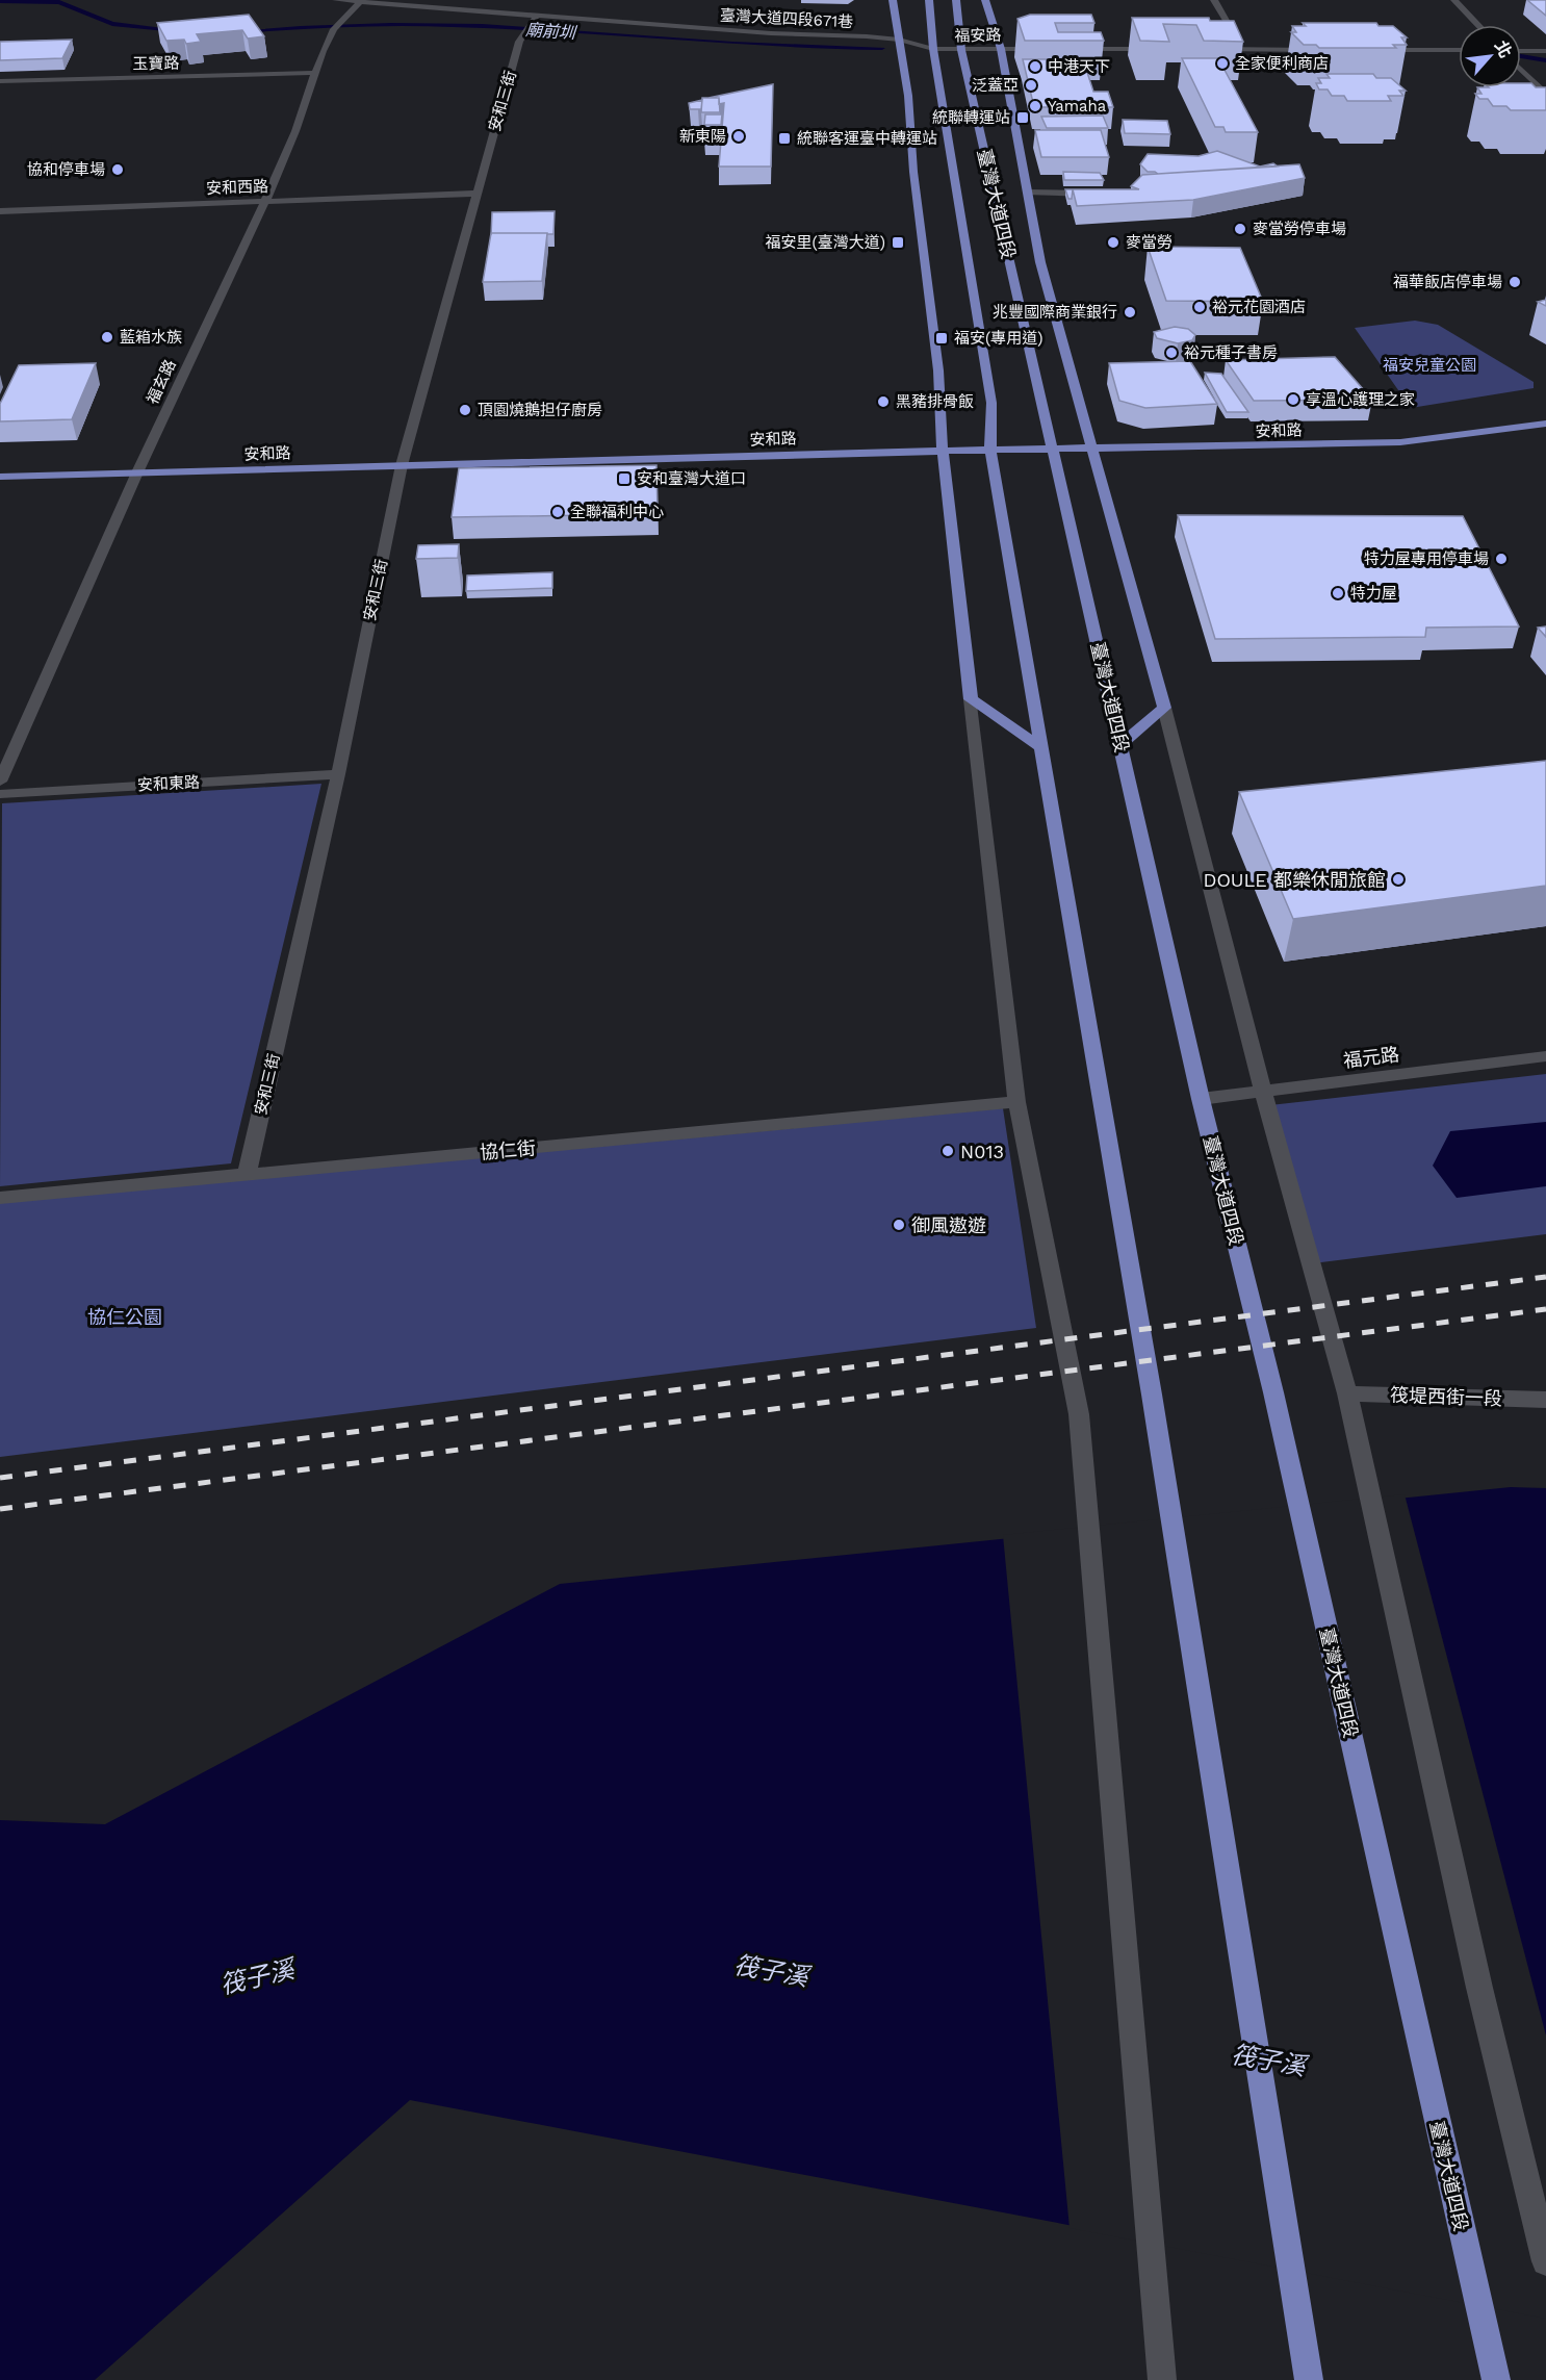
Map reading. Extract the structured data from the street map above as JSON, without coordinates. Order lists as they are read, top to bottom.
{
  "streets": {
    "main road": ["臺灣大道四段", "安和路"],
    "street": [
      "臺灣大道四段671巷",
      "福安路",
      "玉寶路",
      "安和三街",
      "安和西路",
      "福玄路",
      "安和東路",
      "福元路",
      "協仁街",
      "筏堤西街一段"
    ]
  },
  "crossings": [
    ["臺灣大道四段671巷", "福安路"],
    ["臺灣大道四段671巷", "安和三街"],
    ["臺灣大道四段671巷", "福玄路"],
    ["福安路", "臺灣大道四段"],
    ["玉寶路", "福玄路"],
    ["安和三街", "安和西路"],
    ["安和三街", "安和路"],
    ["安和三街", "安和東路"],
    ["安和三街", "協仁街"],
    ["安和西路", "福玄路"],
    ["臺灣大道四段", "安和路"],
    ["臺灣大道四段", "福元路"],
    ["臺灣大道四段", "筏堤西街一段"],
    ["福玄路", "安和路"]
  ],
  "water": ["廟前圳", "筏子溪"],
  "parks": ["福安兒童公園", "協仁公園"],
  "places": {
    "other": [
      "全家便利商店",
      "中港天下",
      "泛蓋亞",
      "Yamaha",
      "新東陽",
      "協和停車場",
      "麥當勞停車場",
      "麥當勞",
      "福華飯店停車場",
      "裕元花園酒店",
      "兆豐國際商業銀行",
      "藍箱水族",
      "裕元種子書房",
      "享溫心護理之家",
      "黑豬排骨飯",
      "頂園燒鵝担仔廚房",
      "全聯福利中心",
      "特力屋專用停車場",
      "特力屋",
      "DOULE 都樂休閒旅館",
      "N013",
      "御風遨遊"
    ],
    "transit": [
      "統聯轉運站",
      "統聯客運臺中轉運站",
      "福安里(臺灣大道)",
      "福安(專用道)",
      "安和臺灣大道口"
    ]
  },
  "north": "top right"
}
